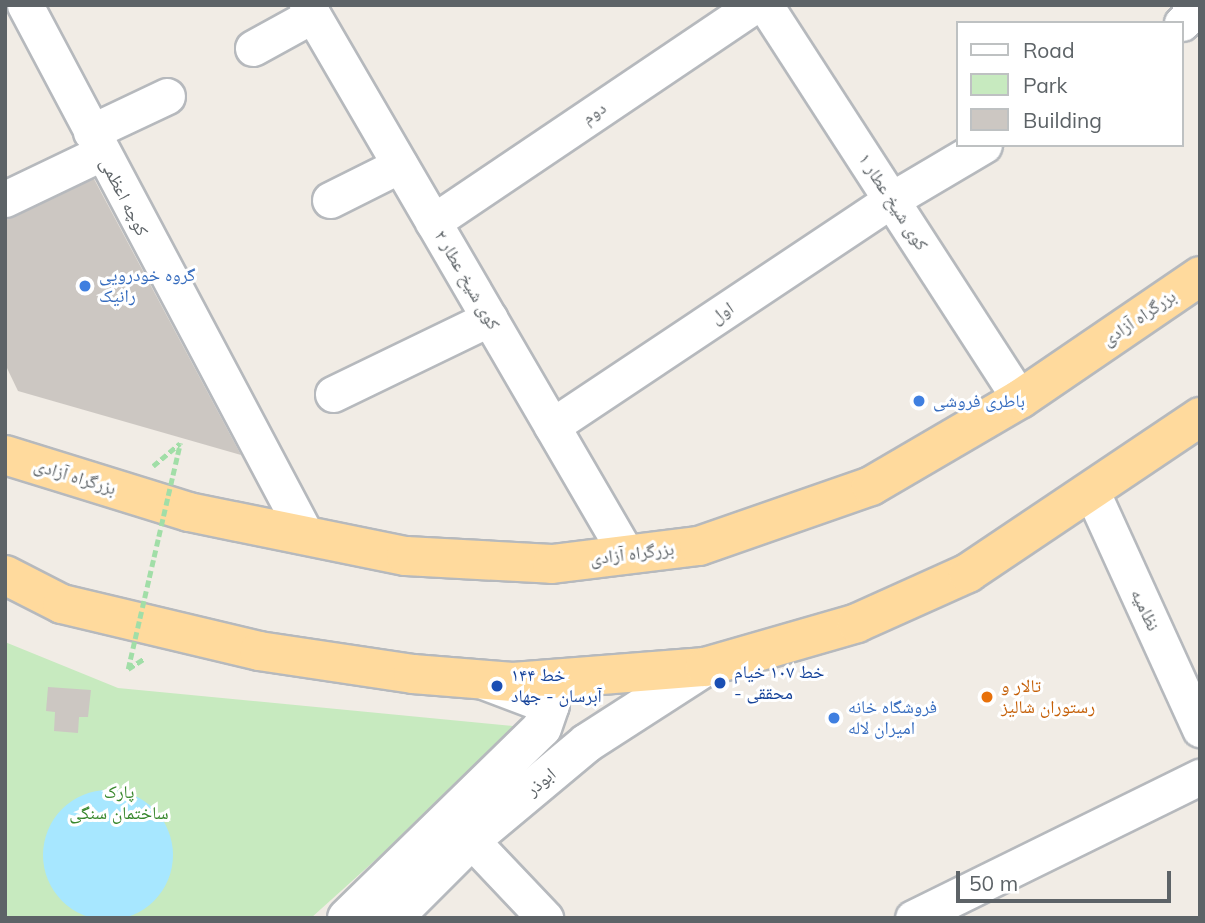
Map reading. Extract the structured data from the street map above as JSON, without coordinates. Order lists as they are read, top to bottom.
{
  "streets": {
    "highway": ["بزرگراه آزادی"],
    "main road": ["ابوذر"],
    "street": [
      "دوم",
      "کوچه اعظمی",
      "کوی شیخ عطار ۱",
      "کوی شیخ عطار ۲",
      "اول",
      "نظامیه"
    ]
  },
  "crossings": [
    ["دوم", "کوی شیخ عطار ۲"],
    ["کوچه اعظمی", "بزرگراه آزادی"],
    ["کوی شیخ عطار ۱", "اول"],
    ["کوی شیخ عطار ۱", "بزرگراه آزادی"],
    ["کوی شیخ عطار ۲", "اول"],
    ["کوی شیخ عطار ۲", "بزرگراه آزادی"]
  ],
  "parks": ["پارک ساختمان سنگی"],
  "places": [
    "گروه خودرویی رانیک",
    "باطری فروشی",
    "خط ۱۰۷ خیام - محققی",
    "خط ۱۴۴ آبرسان - جهاد",
    "تالار و رستوران شالیز",
    "فروشگاه خانه امیران لاله"
  ],
  "legend": ["Road", "Park", "Building"],
  "scale_bar": "50 m"
}
